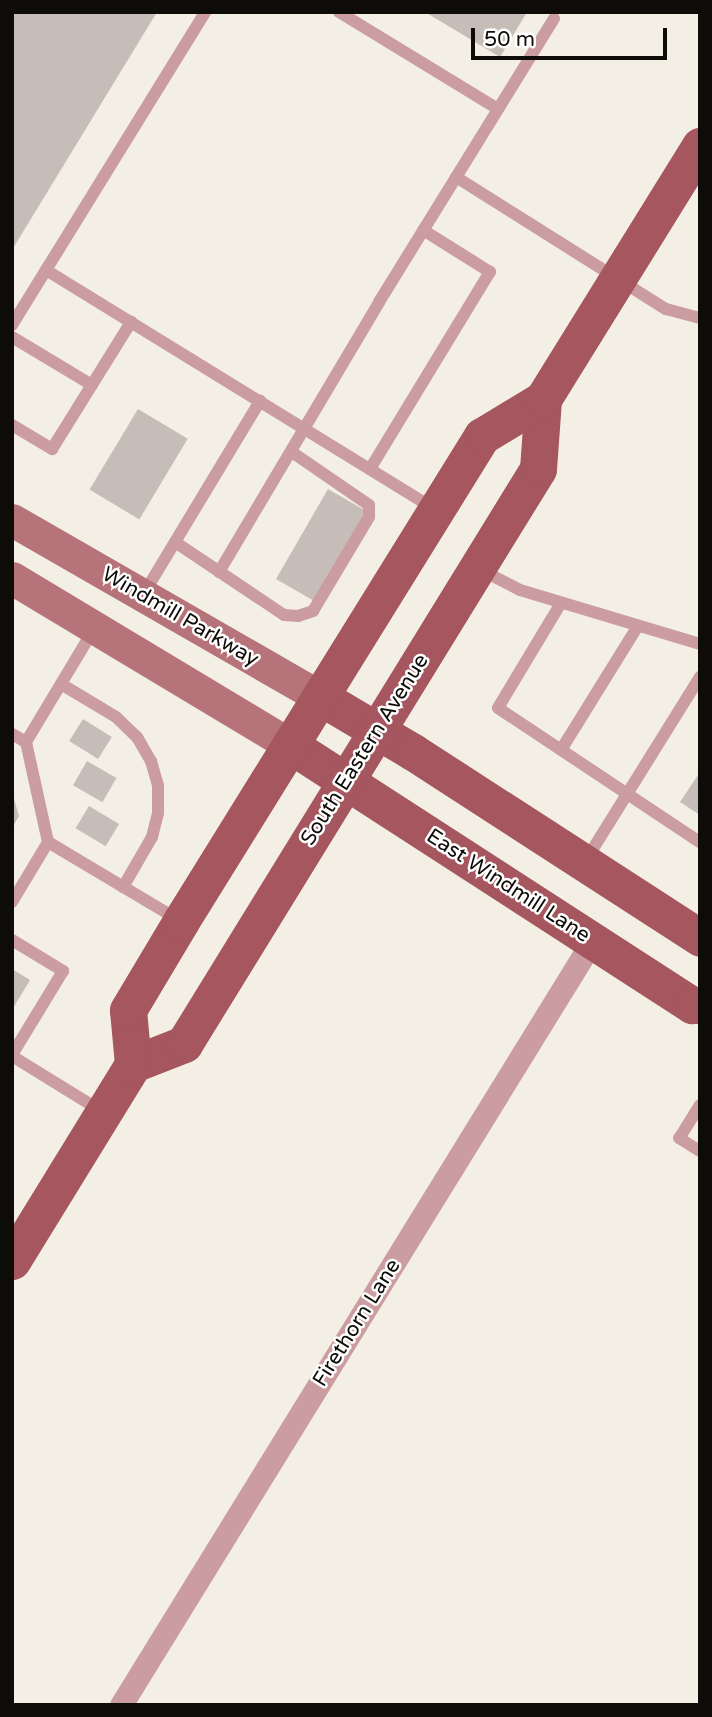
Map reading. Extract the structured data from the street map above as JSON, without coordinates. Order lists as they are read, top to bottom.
{
  "streets": {
    "main road": ["Windmill Parkway", "South Eastern Avenue", "East Windmill Lane"],
    "street": ["Firethorn Lane"]
  },
  "crossings": [
    ["Windmill Parkway", "South Eastern Avenue"],
    ["South Eastern Avenue", "East Windmill Lane"],
    ["East Windmill Lane", "Firethorn Lane"]
  ],
  "scale_bar": "50 m"
}
